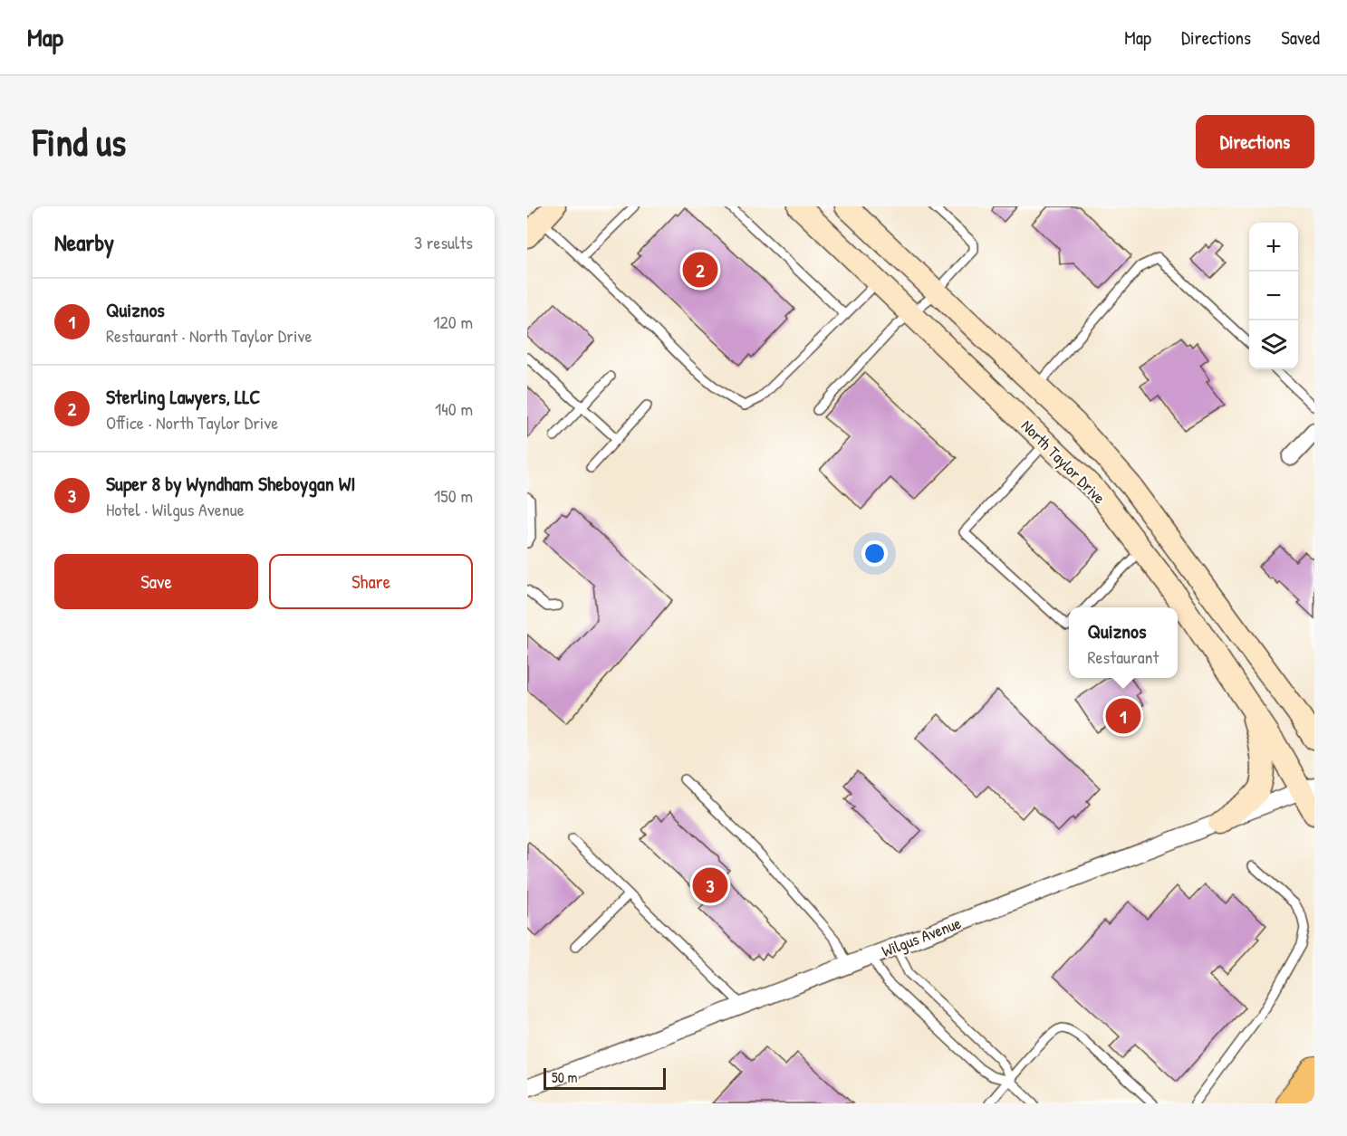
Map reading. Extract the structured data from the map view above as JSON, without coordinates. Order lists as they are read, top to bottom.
{
  "streets": {
    "main road": ["North Taylor Drive"],
    "street": ["Wilgus Avenue"]
  },
  "crossings": [
    ["North Taylor Drive", "Wilgus Avenue"]
  ],
  "scale_bar": "50 m",
  "page": {
    "header": "Map",
    "nav": ["Map", "Directions", "Saved"],
    "buttons": [
      "Directions",
      ["Save", "Share"]
    ],
    "title": "Find us",
    "heading": ["Nearby", "3 results"],
    "map_buttons": ["+", "−"],
    "pins": ["2", "1", "3"],
    "list": [
      {
        "mark": "1",
        "name": "Quiznos",
        "note": "Restaurant · North Taylor Drive",
        "value": "120 m"
      },
      {
        "mark": "2",
        "name": "Sterling Lawyers, LLC",
        "note": "Office · North Taylor Drive",
        "value": "140 m"
      },
      {
        "mark": "3",
        "name": "Super 8 by Wyndham Sheboygan WI",
        "note": "Hotel · Wilgus Avenue",
        "value": "150 m"
      }
    ],
    "popup": ["Quiznos", "Restaurant"],
    "scale": "50 m"
  }
}
